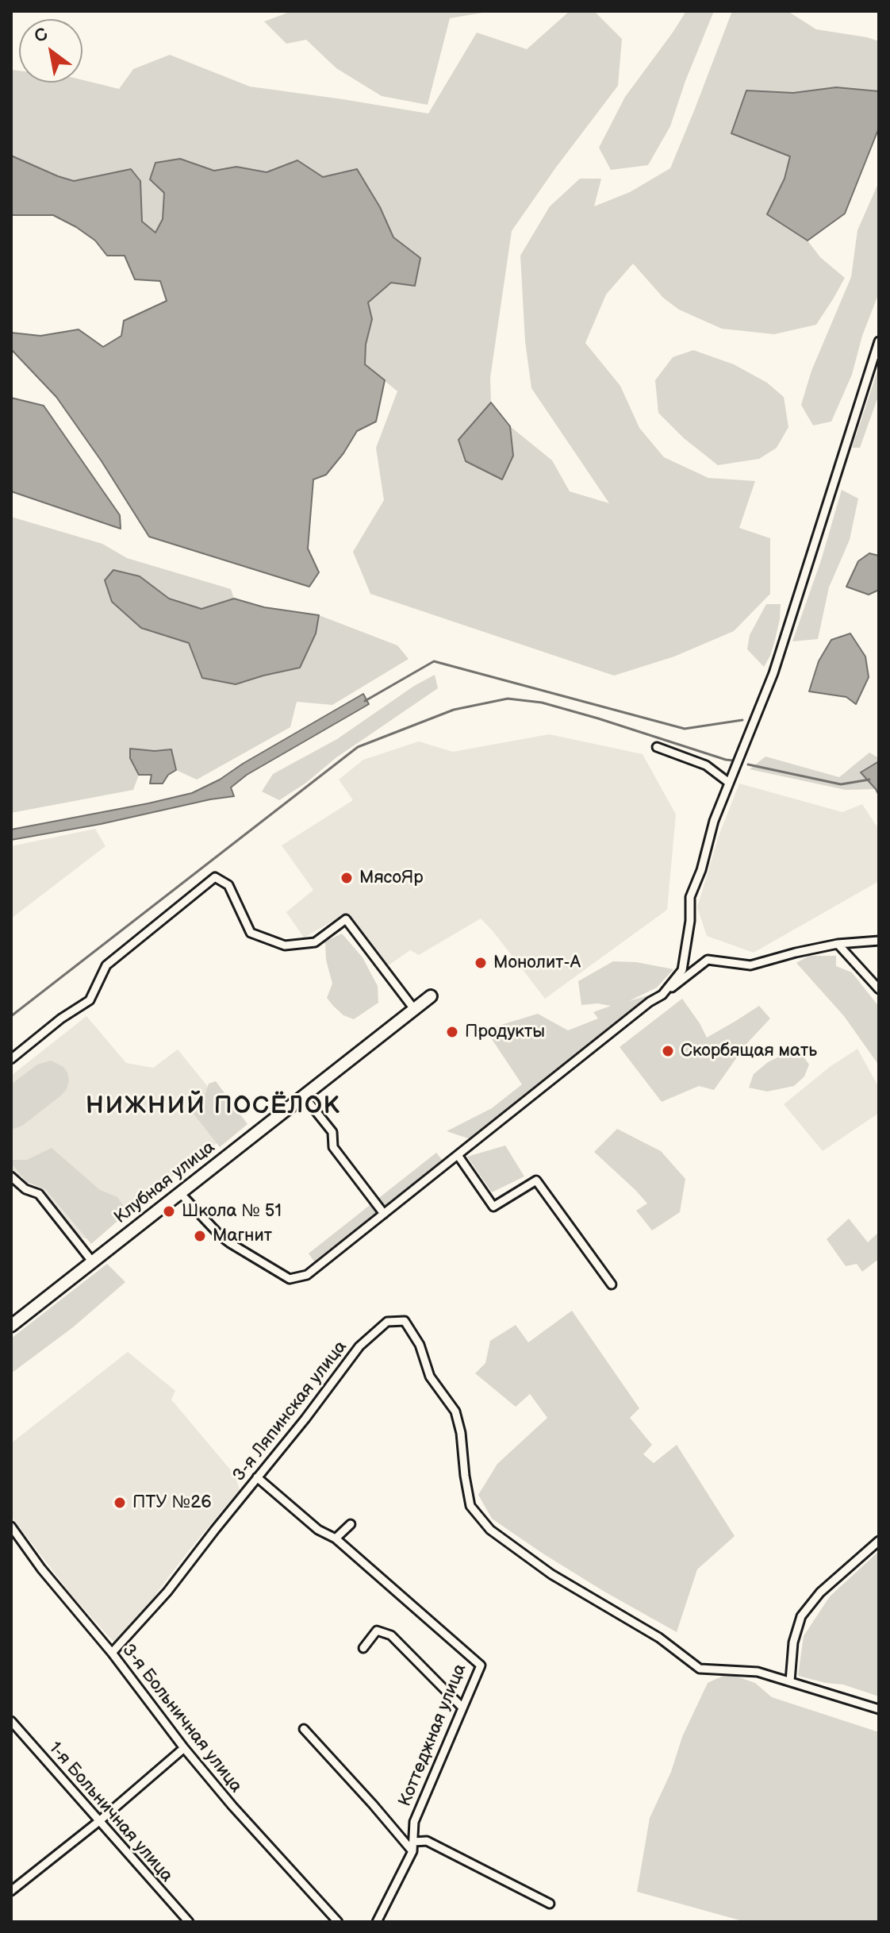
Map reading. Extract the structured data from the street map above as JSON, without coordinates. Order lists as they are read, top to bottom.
{
  "streets": {
    "street": [
      "Клубная улица",
      "3-я Ляпинская улица",
      "3-я Больничная улица",
      "Коттеджная улица",
      "1-я Больничная улица"
    ]
  },
  "crossings": [
    ["3-я Ляпинская улица", "3-я Больничная улица"]
  ],
  "districts": ["НИЖНИЙ ПОСЁЛОК"],
  "places": [
    "МясоЯр",
    "Монолит-А",
    "Продукты",
    "Скорбящая мать",
    "Школа № 51",
    "Магнит",
    "ПТУ №26"
  ],
  "north": "top left"
}
